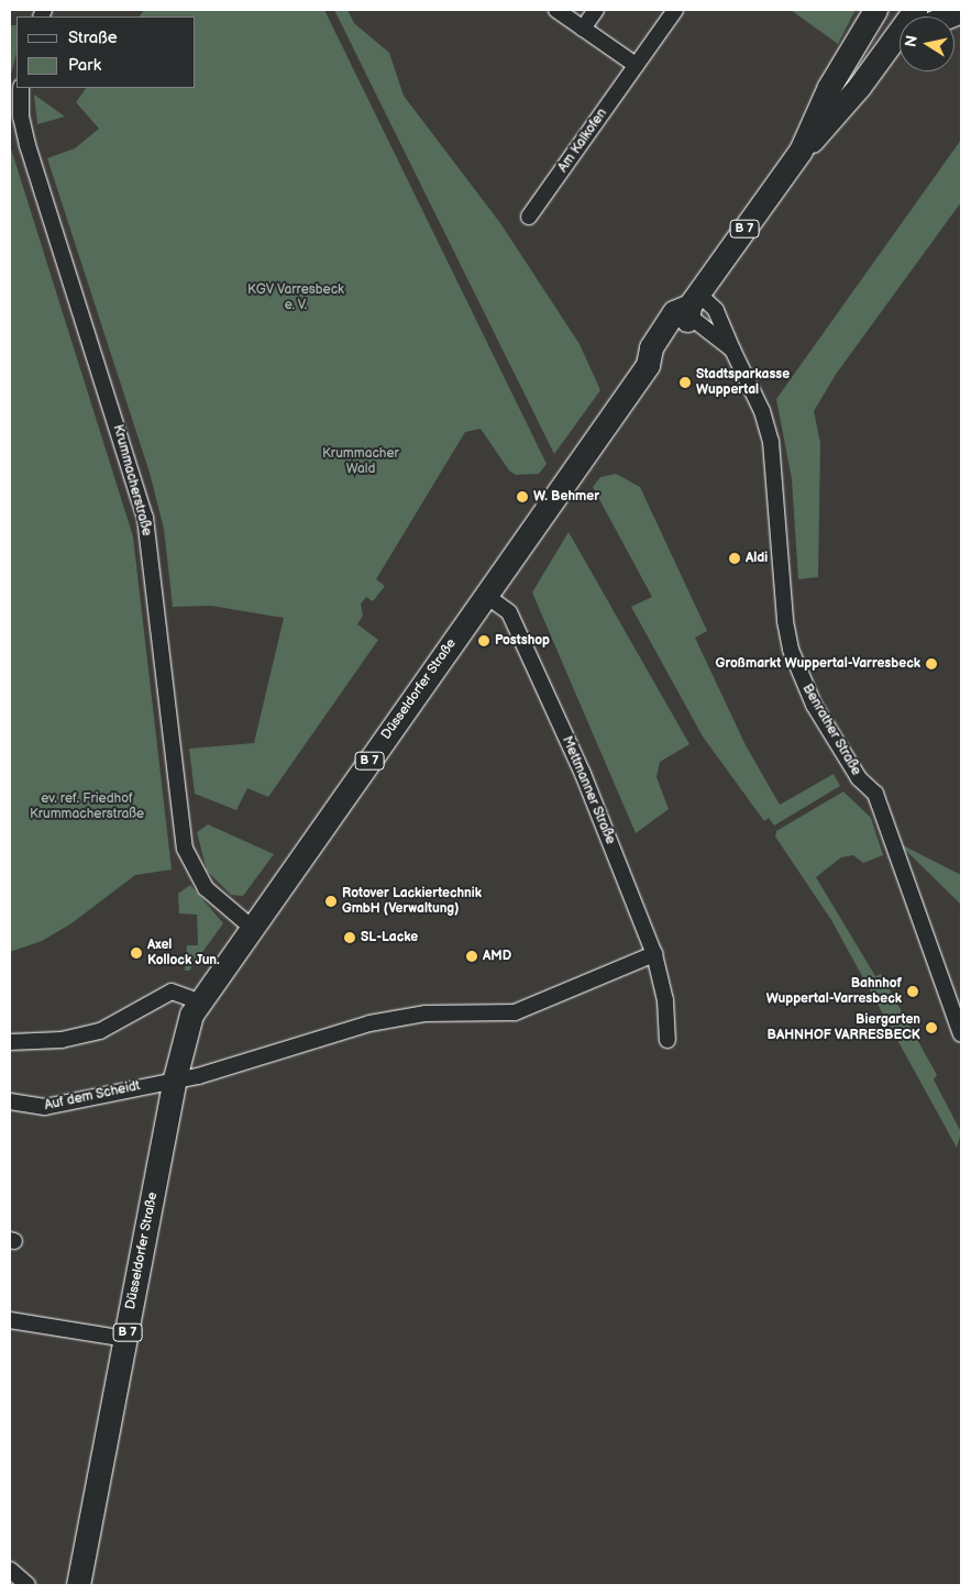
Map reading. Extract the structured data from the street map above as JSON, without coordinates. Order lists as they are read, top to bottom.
{
  "streets": {
    "main road": ["B 7", "Düsseldorfer Straße"],
    "street": [
      "Am Kalkofen",
      "Krummacherstraße",
      "Benrather Straße",
      "Mettmanner Straße",
      "Auf dem Scheidt"
    ]
  },
  "crossings": [
    ["Krummacherstraße", "Düsseldorfer Straße"],
    ["Düsseldorfer Straße", "Benrather Straße"],
    ["Düsseldorfer Straße", "Mettmanner Straße"],
    ["Düsseldorfer Straße", "Auf dem Scheidt"]
  ],
  "parks": ["KGV Varresbeck e. V.", "Krummacher Wald", "ev. ref. Friedhof Krummacherstraße"],
  "places": [
    "Stadtsparkasse Wuppertal",
    "W. Behmer",
    "Aldi",
    "Postshop",
    "Großmarkt Wuppertal-Varresbeck",
    "Rotover Lackiertechnik GmbH (Verwaltung)",
    "SL-Lacke",
    "Axel Kollock Jun.",
    "AMD",
    "Bahnhof Wuppertal-Varresbeck",
    "Biergarten BAHNHOF VARRESBECK"
  ],
  "legend": ["Straße", "Park"],
  "north": "left"
}
